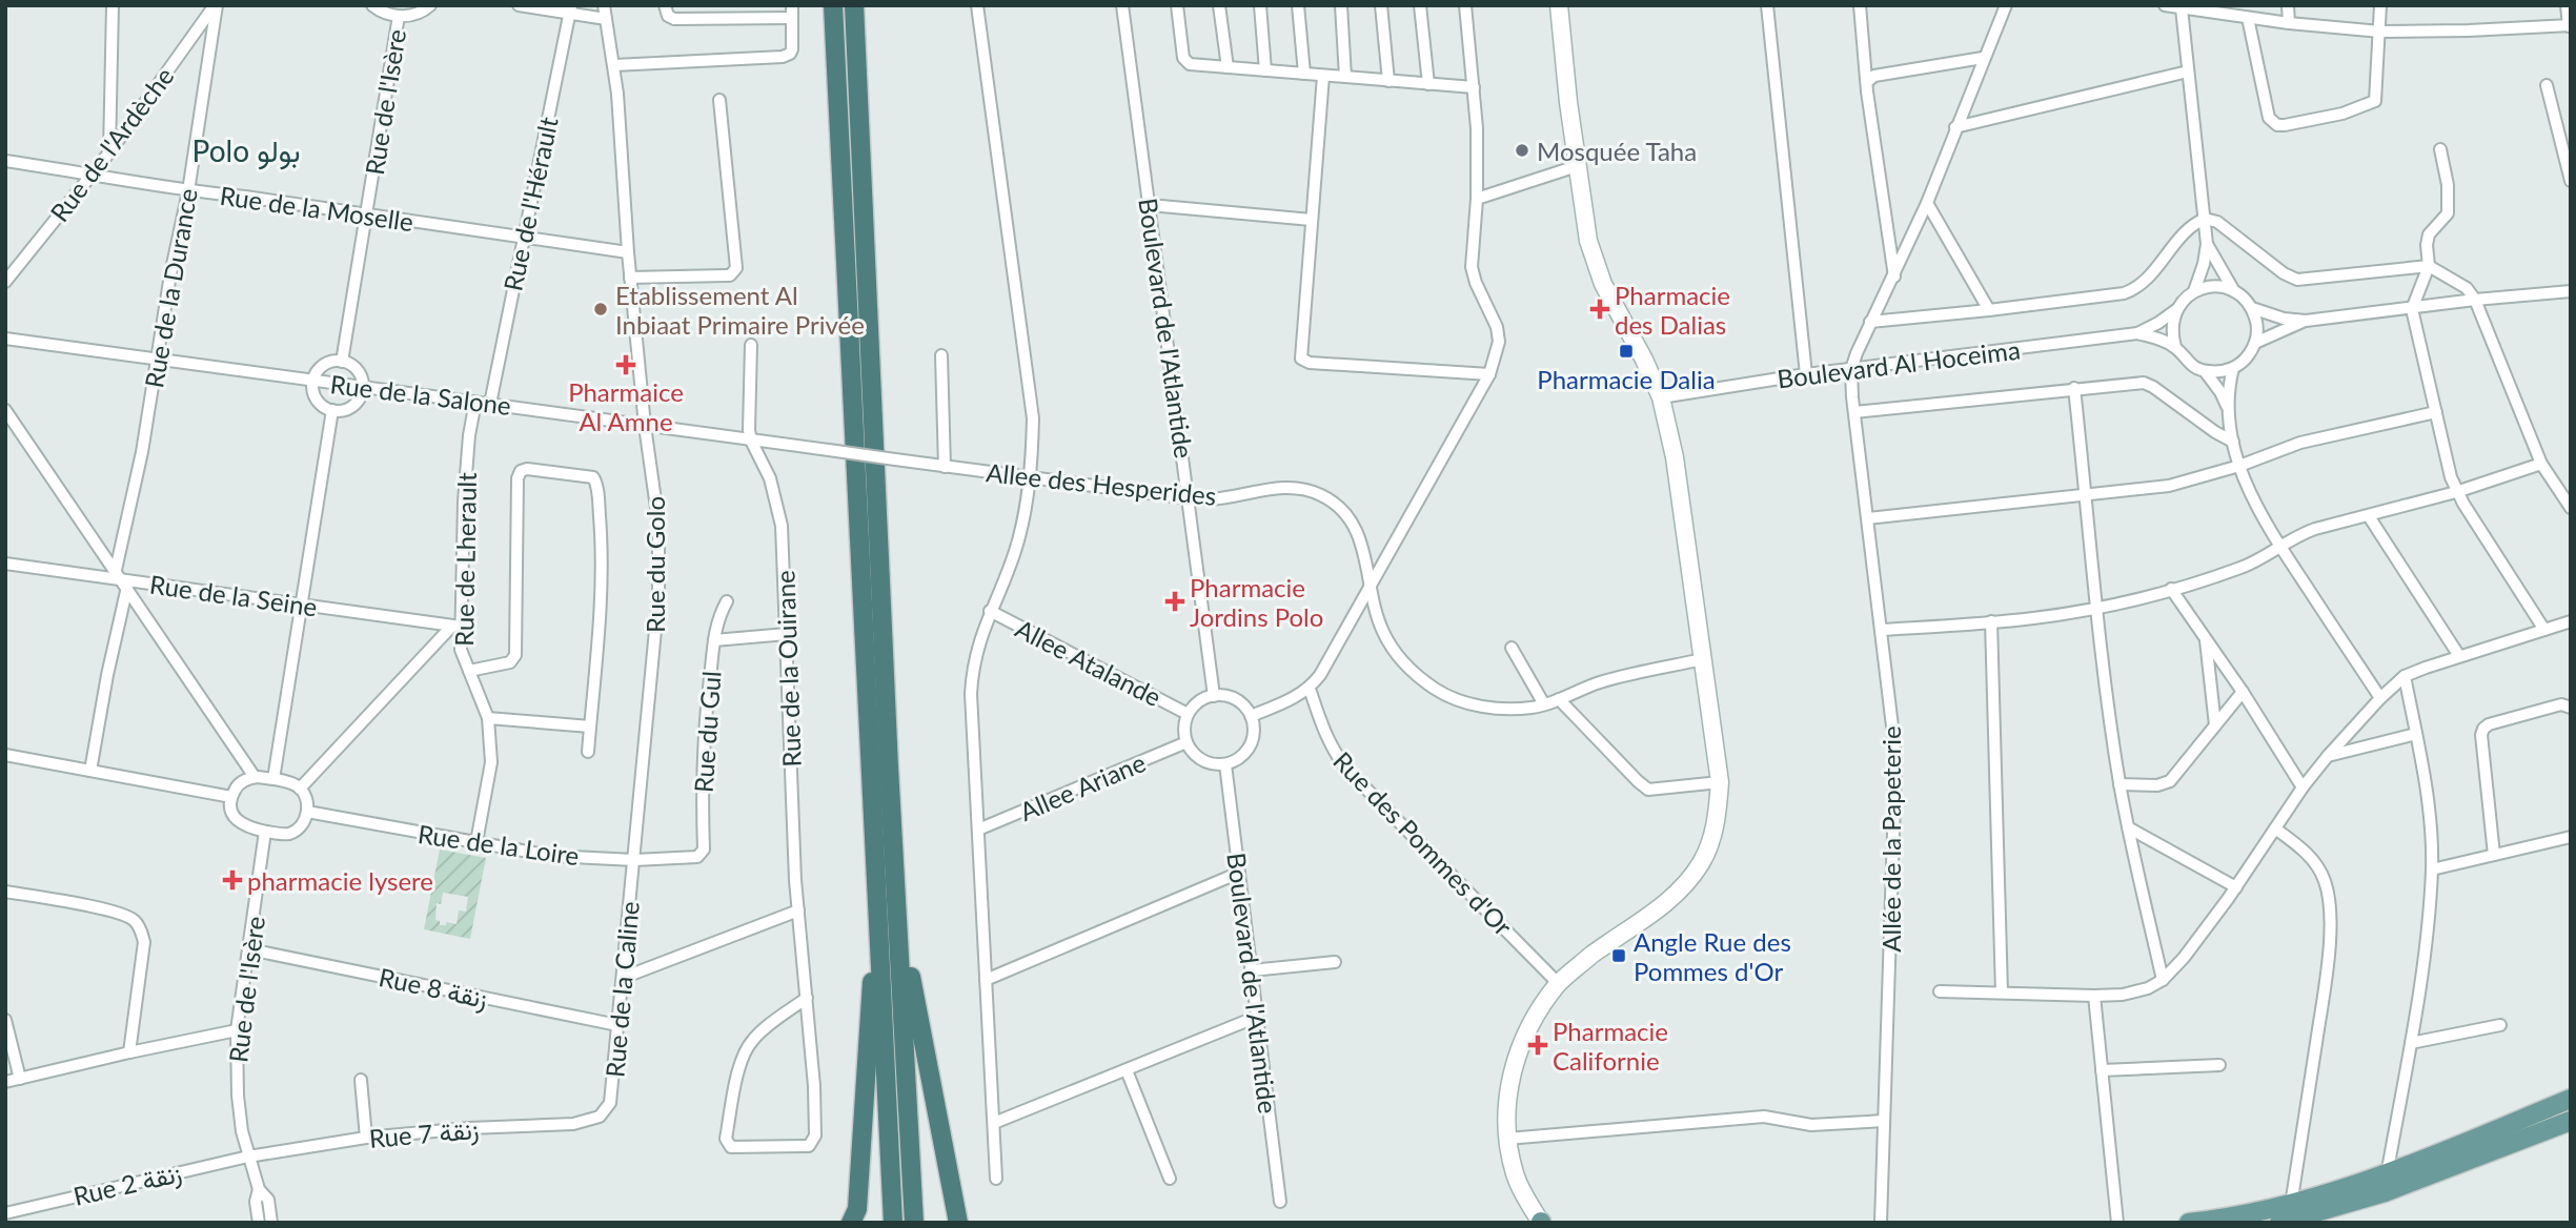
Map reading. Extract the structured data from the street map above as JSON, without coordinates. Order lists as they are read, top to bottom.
{
  "streets": {
    "street": [
      "Rue de l'Isère",
      "Rue de l'Ardèche",
      "Rue de l'Hérault",
      "Rue de la Moselle",
      "Rue de la Durance",
      "Boulevard de l'Atlantide",
      "Boulevard Al Hoceima",
      "Rue de la Salone",
      "Allee des Hesperides",
      "Rue de Lherault",
      "Rue du Golo",
      "Rue de la Seine",
      "Allee Atalande",
      "Rue de la Ouirane",
      "Rue du Gul",
      "Allee Ariane",
      "Allée de la Papeterie",
      "Rue des Pommes d'Or",
      "Rue de la Loire",
      "Rue 8 زنقة",
      "Rue de la Caline",
      "Rue 7 زنقة",
      "Rue 2 زنقة"
    ]
  },
  "crossings": [
    ["Rue de l'Isère", "Rue de la Moselle"],
    ["Rue de l'Isère", "Rue de la Loire"],
    ["Rue de l'Isère", "Rue 8 زنقة"],
    ["Rue de l'Isère", "Rue 7 زنقة"],
    ["Rue de l'Isère", "Rue 2 زنقة"],
    ["Rue de l'Ardèche", "Rue de la Moselle"],
    ["Rue de l'Ardèche", "Rue de la Durance"],
    ["Rue de l'Hérault", "Rue de la Moselle"],
    ["Rue de l'Hérault", "Rue de la Salone"],
    ["Rue de la Moselle", "Rue de la Durance"],
    ["Rue de la Moselle", "Rue du Golo"],
    ["Rue de la Durance", "Rue de la Salone"],
    ["Rue de la Durance", "Rue de la Seine"],
    ["Boulevard de l'Atlantide", "Allee des Hesperides"],
    ["Boulevard de l'Atlantide", "Allee Atalande"],
    ["Boulevard de l'Atlantide", "Allee Ariane"],
    ["Boulevard Al Hoceima", "Allée de la Papeterie"],
    ["Rue de la Salone", "Allee des Hesperides"],
    ["Rue de la Salone", "Rue de Lherault"],
    ["Rue de la Salone", "Rue du Golo"],
    ["Rue de la Salone", "Rue de la Ouirane"],
    ["Rue de Lherault", "Rue de la Seine"],
    ["Rue de Lherault", "Rue de la Loire"],
    ["Rue du Golo", "Rue de la Loire"],
    ["Rue du Golo", "Rue de la Caline"],
    ["Allee Atalande", "Allee Ariane"],
    ["Rue du Gul", "Rue de la Loire"],
    ["Rue de la Loire", "Rue de la Caline"],
    ["Rue 8 زنقة", "Rue de la Caline"],
    ["Rue de la Caline", "Rue 7 زنقة"],
    ["Rue 7 زنقة", "Rue 2 زنقة"]
  ],
  "districts": ["Polo بولو"],
  "places": {
    "other": ["Mosquée Taha", "Etablissement Al Inbiaat Primaire Privée"],
    "health": [
      "Pharmacie des Dalias",
      "Pharmaice Al Amne",
      "Pharmacie Jordins Polo",
      "pharmacie lysere",
      "Pharmacie Californie"
    ],
    "transit": ["Pharmacie Dalia", "Angle Rue des Pommes d'Or"]
  }
}
